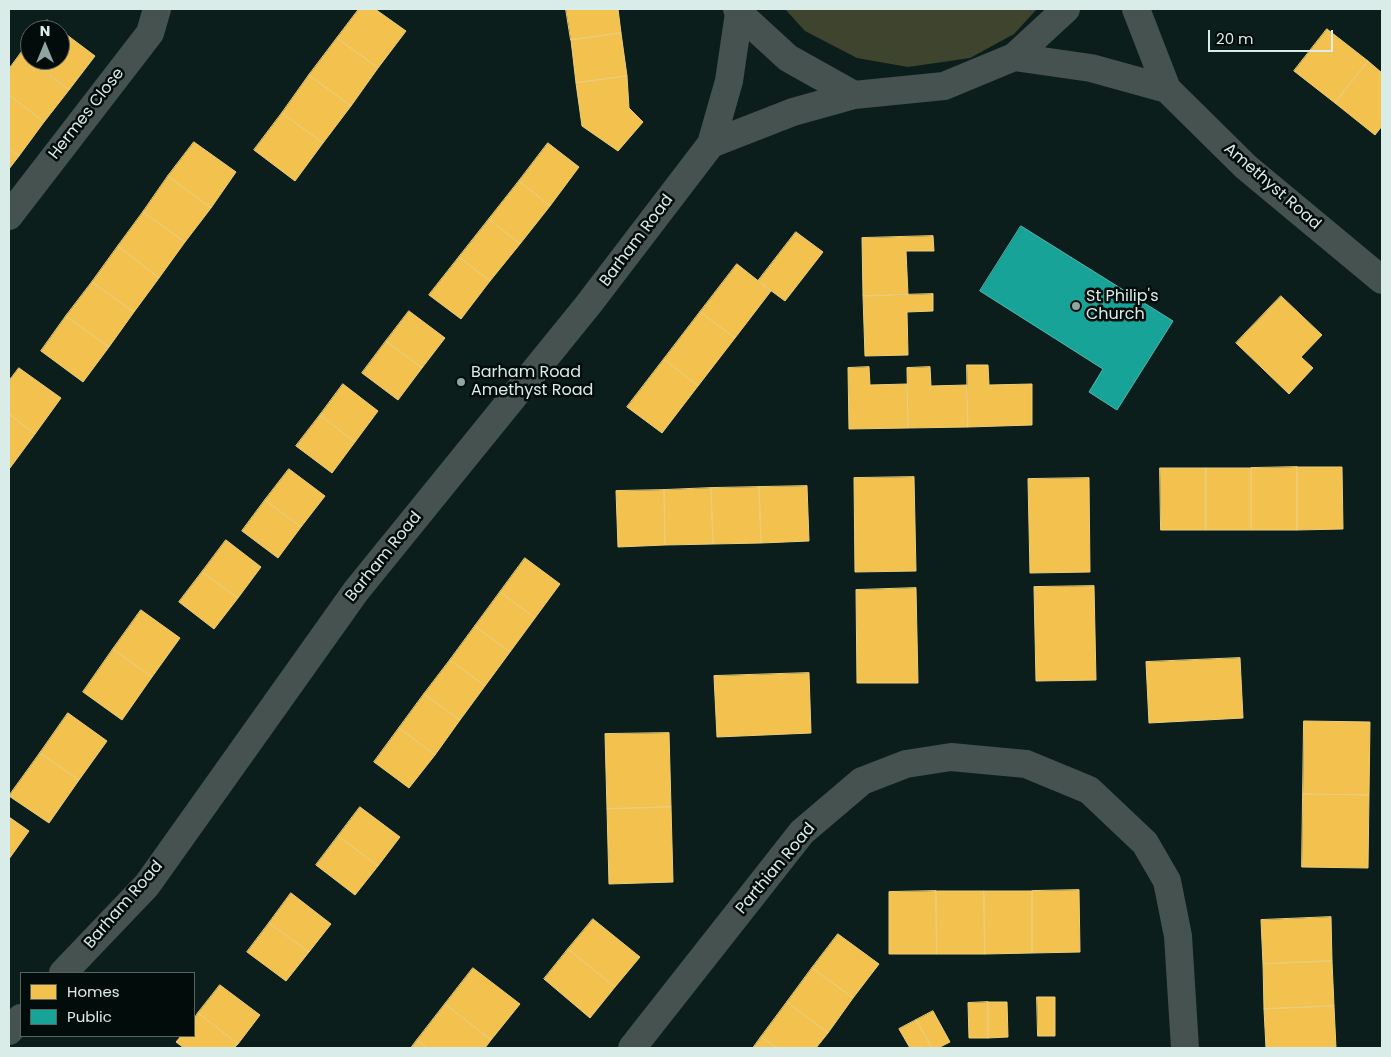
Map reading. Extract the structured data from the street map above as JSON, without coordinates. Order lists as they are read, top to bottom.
{
  "streets": {
    "street": [
      "Hermes Close",
      "Amethyst Road",
      "Barham Road",
      "Parthian Road"
    ]
  },
  "places": ["St Philip's Church", "Barham Road Amethyst Road"],
  "legend": ["Homes", "Public"],
  "scale_bar": "20 m",
  "north": "top"
}
